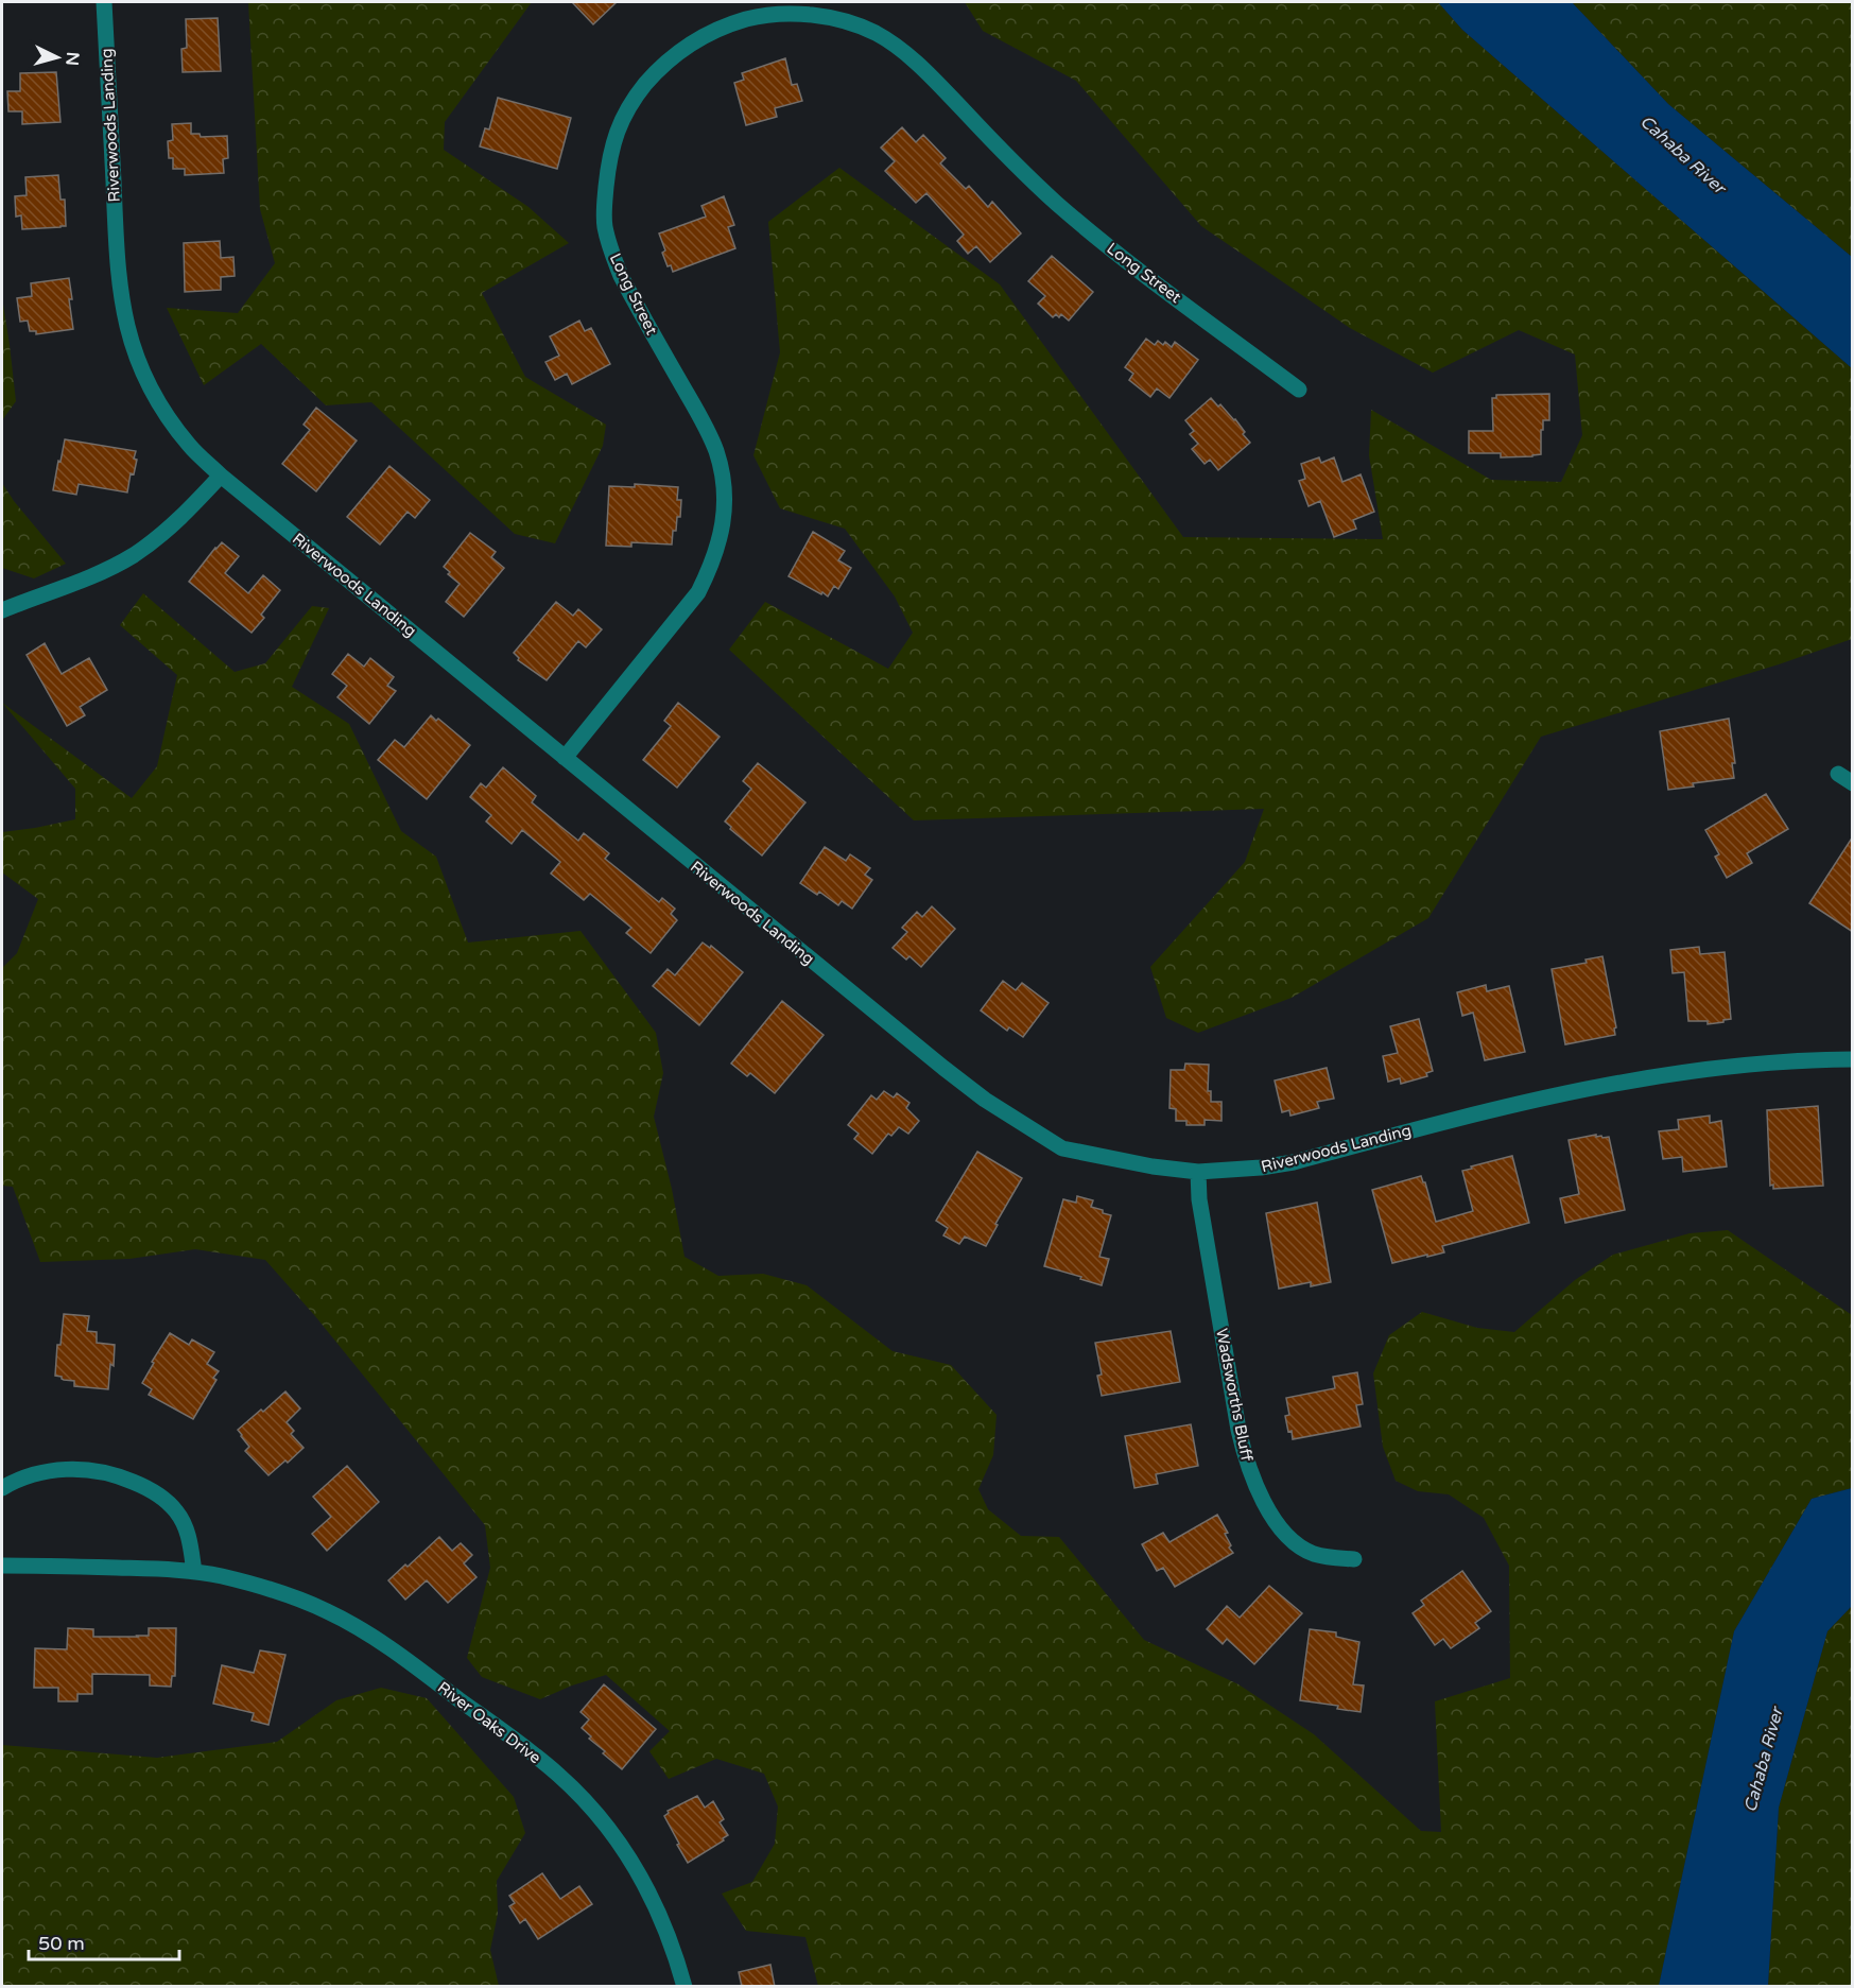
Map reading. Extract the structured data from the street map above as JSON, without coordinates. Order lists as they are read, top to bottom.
{
  "streets": {
    "street": [
      "Riverwoods Landing",
      "Long Street",
      "Wadsworths Bluff",
      "River Oaks Drive"
    ]
  },
  "crossings": [
    ["Riverwoods Landing", "Long Street"],
    ["Riverwoods Landing", "Wadsworths Bluff"]
  ],
  "water": ["Cahaba River"],
  "scale_bar": "50 m",
  "north": "right"
}
